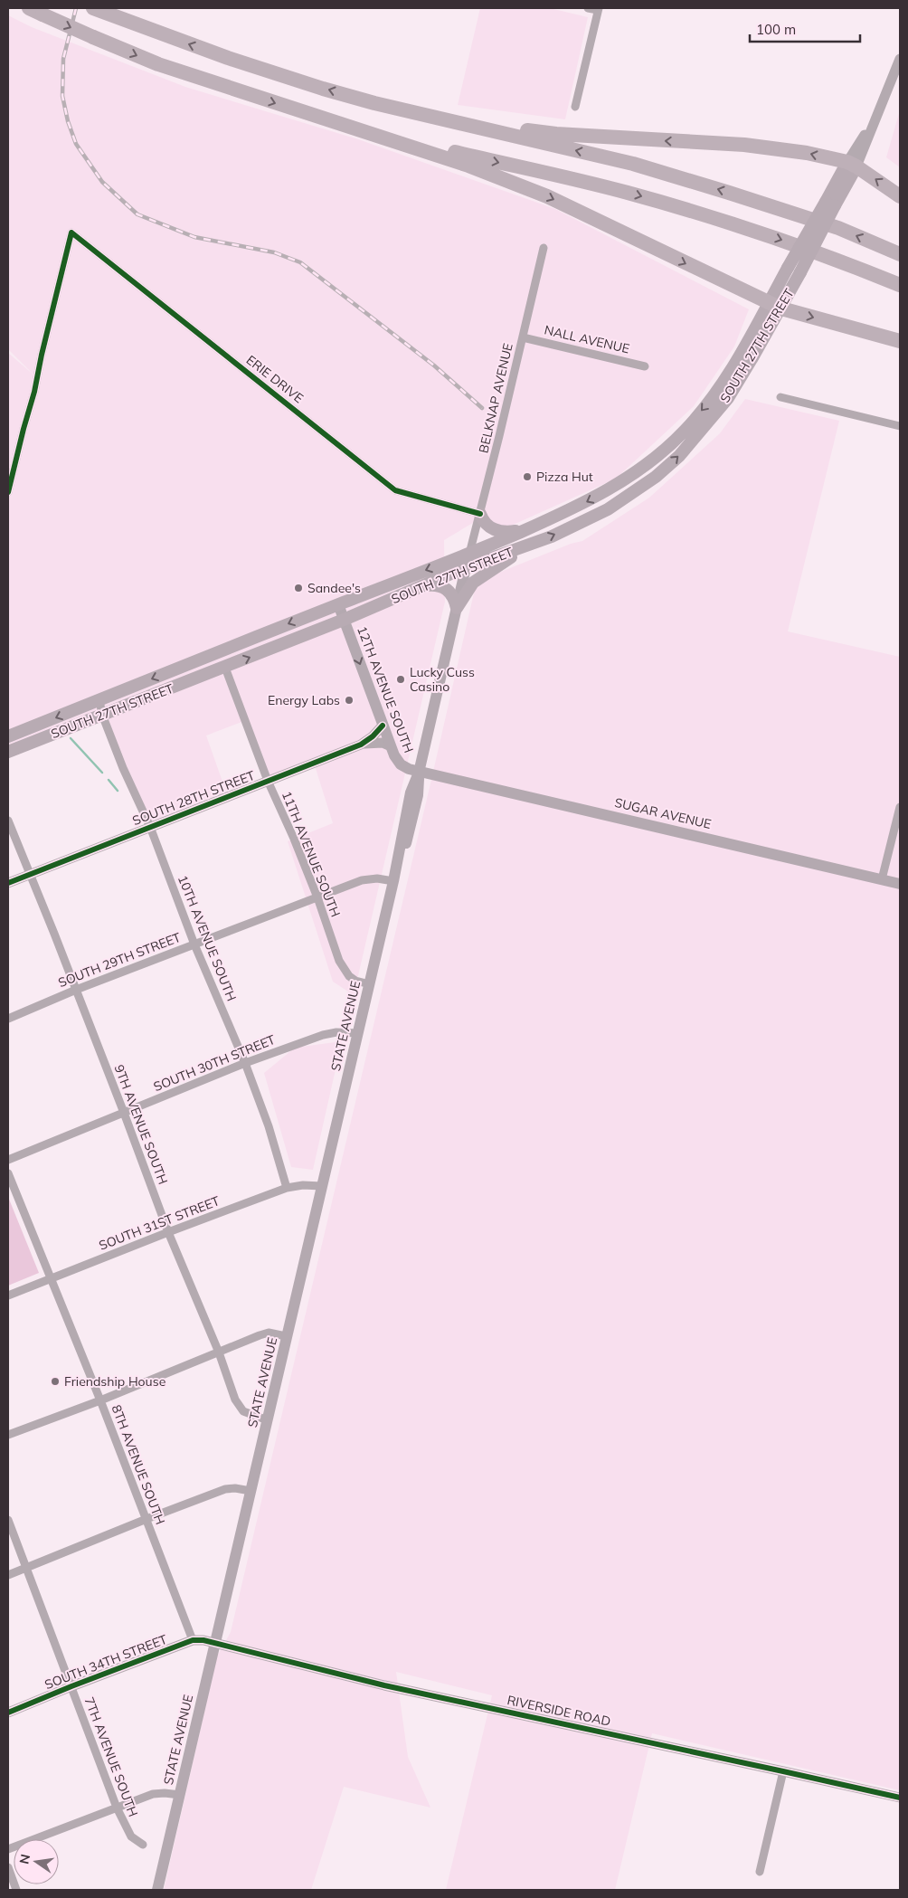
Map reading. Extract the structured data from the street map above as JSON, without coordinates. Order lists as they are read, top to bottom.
{
  "streets": {
    "main road": [
      "SOUTH 27TH STREET",
      "12TH AVENUE SOUTH",
      "SUGAR AVENUE",
      "STATE AVENUE"
    ],
    "street": [
      "NALL AVENUE",
      "ERIE DRIVE",
      "BELKNAP AVENUE",
      "SOUTH 28TH STREET",
      "11TH AVENUE SOUTH",
      "10TH AVENUE SOUTH",
      "SOUTH 29TH STREET",
      "SOUTH 30TH STREET",
      "9TH AVENUE SOUTH",
      "SOUTH 31ST STREET",
      "8TH AVENUE SOUTH",
      "SOUTH 34TH STREET",
      "RIVERSIDE ROAD",
      "7TH AVENUE SOUTH"
    ]
  },
  "crossings": [
    ["NALL AVENUE", "BELKNAP AVENUE"],
    ["SOUTH 27TH STREET", "BELKNAP AVENUE"],
    ["SOUTH 27TH STREET", "12TH AVENUE SOUTH"],
    ["SOUTH 27TH STREET", "11TH AVENUE SOUTH"],
    ["SOUTH 27TH STREET", "10TH AVENUE SOUTH"],
    ["SOUTH 27TH STREET", "STATE AVENUE"],
    ["ERIE DRIVE", "BELKNAP AVENUE"],
    ["BELKNAP AVENUE", "STATE AVENUE"],
    ["12TH AVENUE SOUTH", "SOUTH 28TH STREET"],
    ["12TH AVENUE SOUTH", "SUGAR AVENUE"],
    ["12TH AVENUE SOUTH", "STATE AVENUE"],
    ["SOUTH 28TH STREET", "11TH AVENUE SOUTH"],
    ["SOUTH 28TH STREET", "10TH AVENUE SOUTH"],
    ["SOUTH 28TH STREET", "9TH AVENUE SOUTH"],
    ["SUGAR AVENUE", "STATE AVENUE"],
    ["11TH AVENUE SOUTH", "SOUTH 29TH STREET"],
    ["11TH AVENUE SOUTH", "STATE AVENUE"],
    ["10TH AVENUE SOUTH", "SOUTH 29TH STREET"],
    ["10TH AVENUE SOUTH", "SOUTH 30TH STREET"],
    ["10TH AVENUE SOUTH", "SOUTH 31ST STREET"],
    ["SOUTH 29TH STREET", "STATE AVENUE"],
    ["SOUTH 29TH STREET", "9TH AVENUE SOUTH"],
    ["STATE AVENUE", "SOUTH 30TH STREET"],
    ["STATE AVENUE", "9TH AVENUE SOUTH"],
    ["STATE AVENUE", "SOUTH 31ST STREET"],
    ["STATE AVENUE", "SOUTH 34TH STREET"],
    ["STATE AVENUE", "RIVERSIDE ROAD"],
    ["SOUTH 30TH STREET", "9TH AVENUE SOUTH"],
    ["9TH AVENUE SOUTH", "SOUTH 31ST STREET"],
    ["SOUTH 31ST STREET", "8TH AVENUE SOUTH"],
    ["8TH AVENUE SOUTH", "SOUTH 34TH STREET"],
    ["SOUTH 34TH STREET", "RIVERSIDE ROAD"],
    ["SOUTH 34TH STREET", "7TH AVENUE SOUTH"]
  ],
  "one_way": ["12TH AVENUE SOUTH"],
  "places": [
    "Pizza Hut",
    "Sandee's",
    "Lucky Cuss Casino",
    "Energy Labs",
    "Friendship House"
  ],
  "scale_bar": "100 m",
  "north": "left"
}
